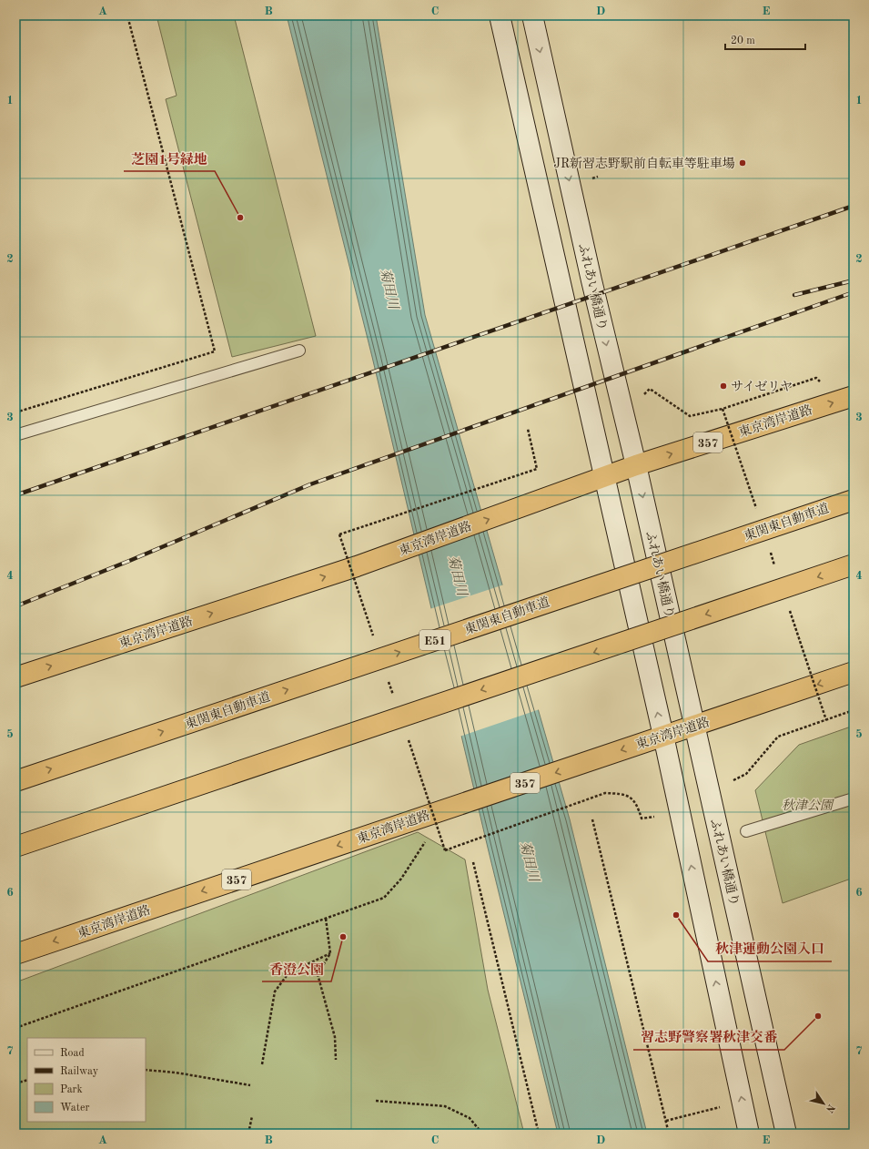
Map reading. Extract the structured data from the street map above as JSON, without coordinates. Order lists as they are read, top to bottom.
{
  "streets": {
    "highway": [
      "東京湾岸道路",
      "357",
      "東関東自動車道",
      "E51"
    ],
    "street": ["ふれあい橋通り"]
  },
  "crossings": [
    ["ふれあい橋通り", "東京湾岸道路"]
  ],
  "water": ["菊田川"],
  "parks": ["秋津公園"],
  "places": [
    "JR新習志野駅前自転車等駐車場",
    "芝園1号緑地",
    "サイゼリヤ",
    "秋津運動公園入口",
    "香澄公園",
    "習志野警察署秋津交番"
  ],
  "legend": [
    "Road",
    "Railway",
    "Park",
    "Water"
  ],
  "scale_bar": "20 m",
  "north": "bottom right",
  "grid": {
    "columns": [
      "A",
      "B",
      "C",
      "D",
      "E"
    ],
    "rows": [
      "1",
      "2",
      "3",
      "4",
      "5",
      "6",
      "7"
    ]
  }
}
